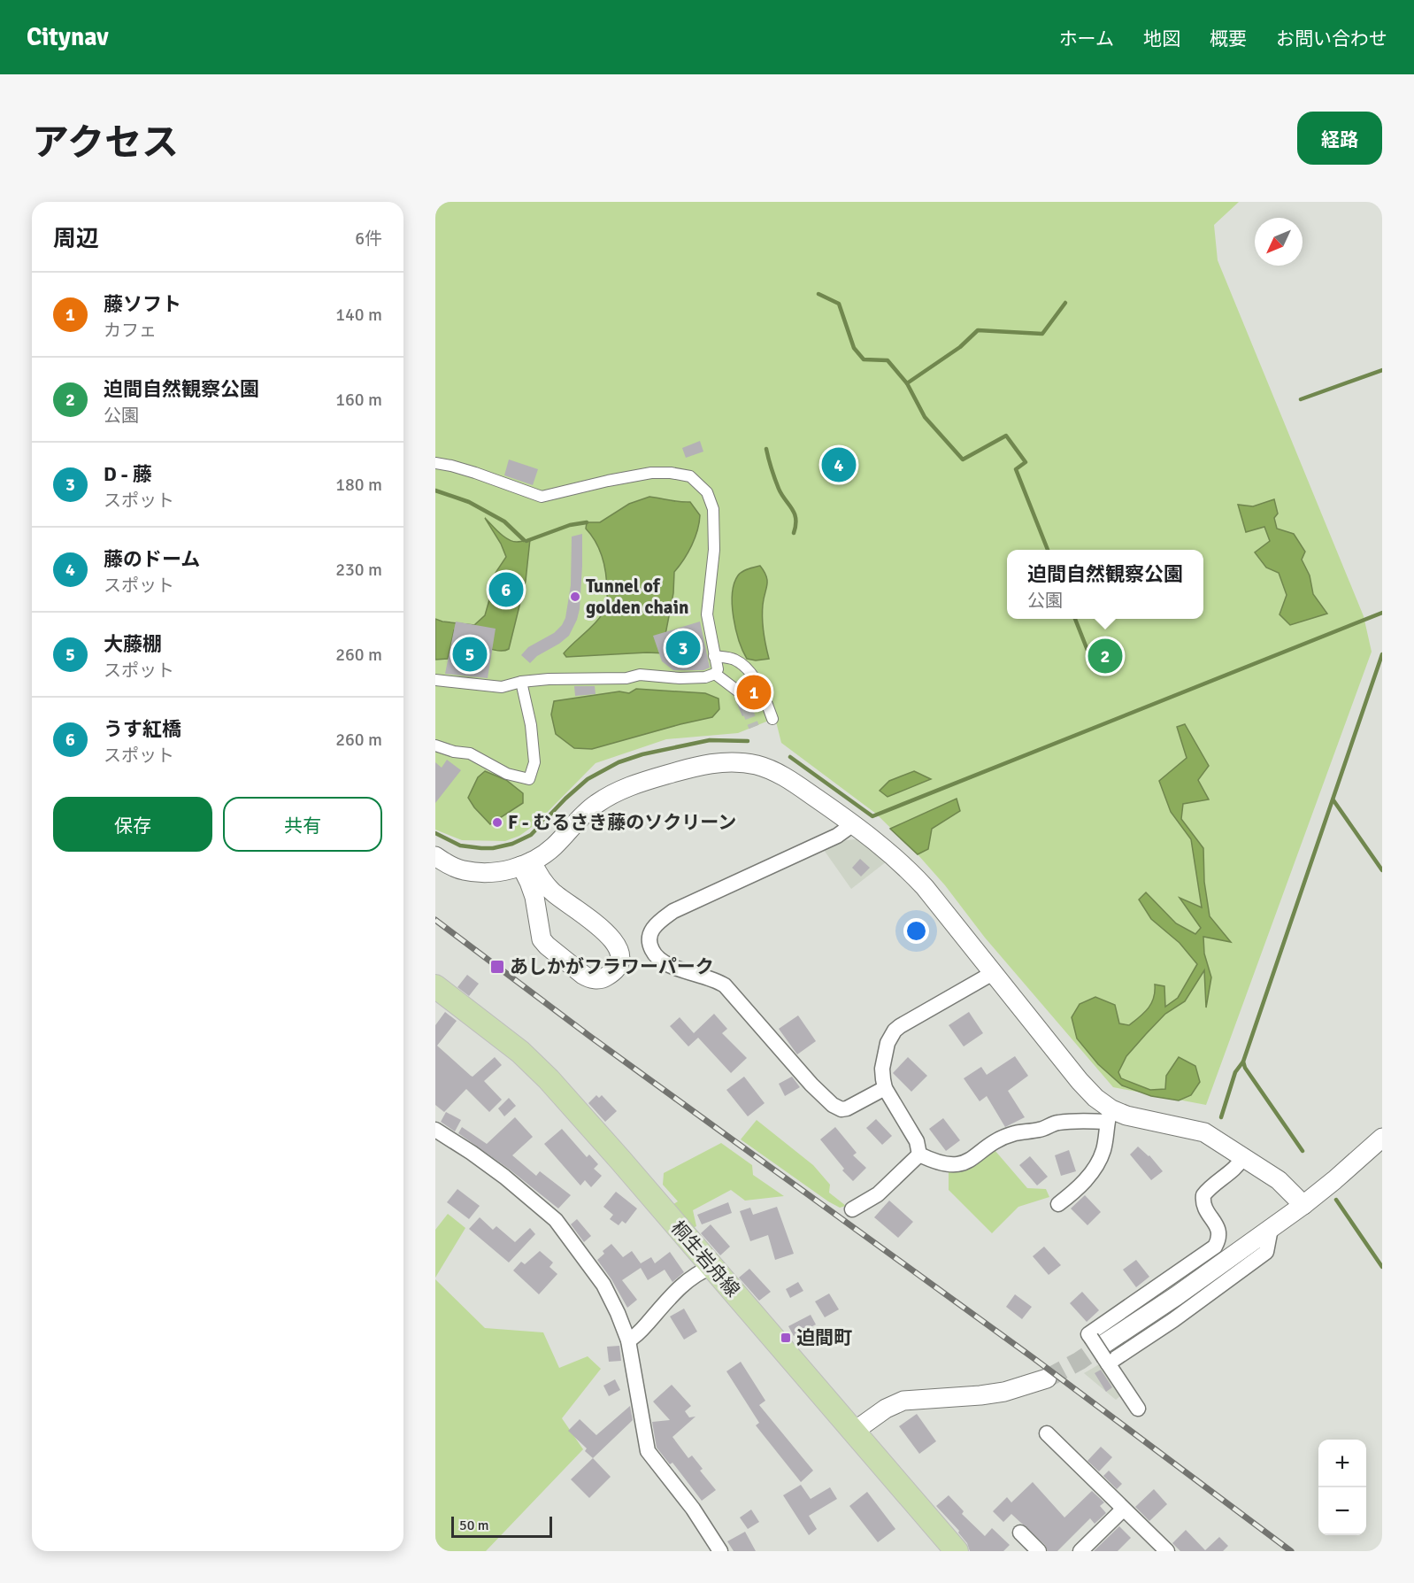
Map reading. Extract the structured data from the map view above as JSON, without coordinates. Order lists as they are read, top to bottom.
{
  "streets": {
    "main road": ["桐生岩舟線"]
  },
  "places": {
    "other": ["Tunnel of golden chain", "F - むるさき藤のソクリーン"],
    "transit": ["あしかがフラワーパーク", "迫間町"]
  },
  "scale_bar": "50 m",
  "north": "bottom left",
  "page": {
    "header": "Citynav",
    "nav": [
      "ホーム",
      "地図",
      "概要",
      "お問い合わせ"
    ],
    "title": "アクセス",
    "buttons": [
      "経路",
      ["保存", "共有"]
    ],
    "heading": ["周辺", "6件"],
    "list": [
      {
        "mark": "1",
        "name": "藤ソフト",
        "note": "カフェ",
        "value": "140 m"
      },
      {
        "mark": "2",
        "name": "迫間自然観察公園",
        "note": "公園",
        "value": "160 m"
      },
      {
        "mark": "3",
        "name": "D - 藤",
        "note": "スポット",
        "value": "180 m"
      },
      {
        "mark": "4",
        "name": "藤のドーム",
        "note": "スポット",
        "value": "230 m"
      },
      {
        "mark": "5",
        "name": "大藤棚",
        "note": "スポット",
        "value": "260 m"
      },
      {
        "mark": "6",
        "name": "うす紅橋",
        "note": "スポット",
        "value": "260 m"
      }
    ],
    "pins": [
      "4",
      "6",
      "3",
      "5",
      "2",
      "1"
    ],
    "popup": ["迫間自然観察公園", "公園"],
    "map_buttons": ["+", "−"],
    "scale": "50 m"
  }
}
